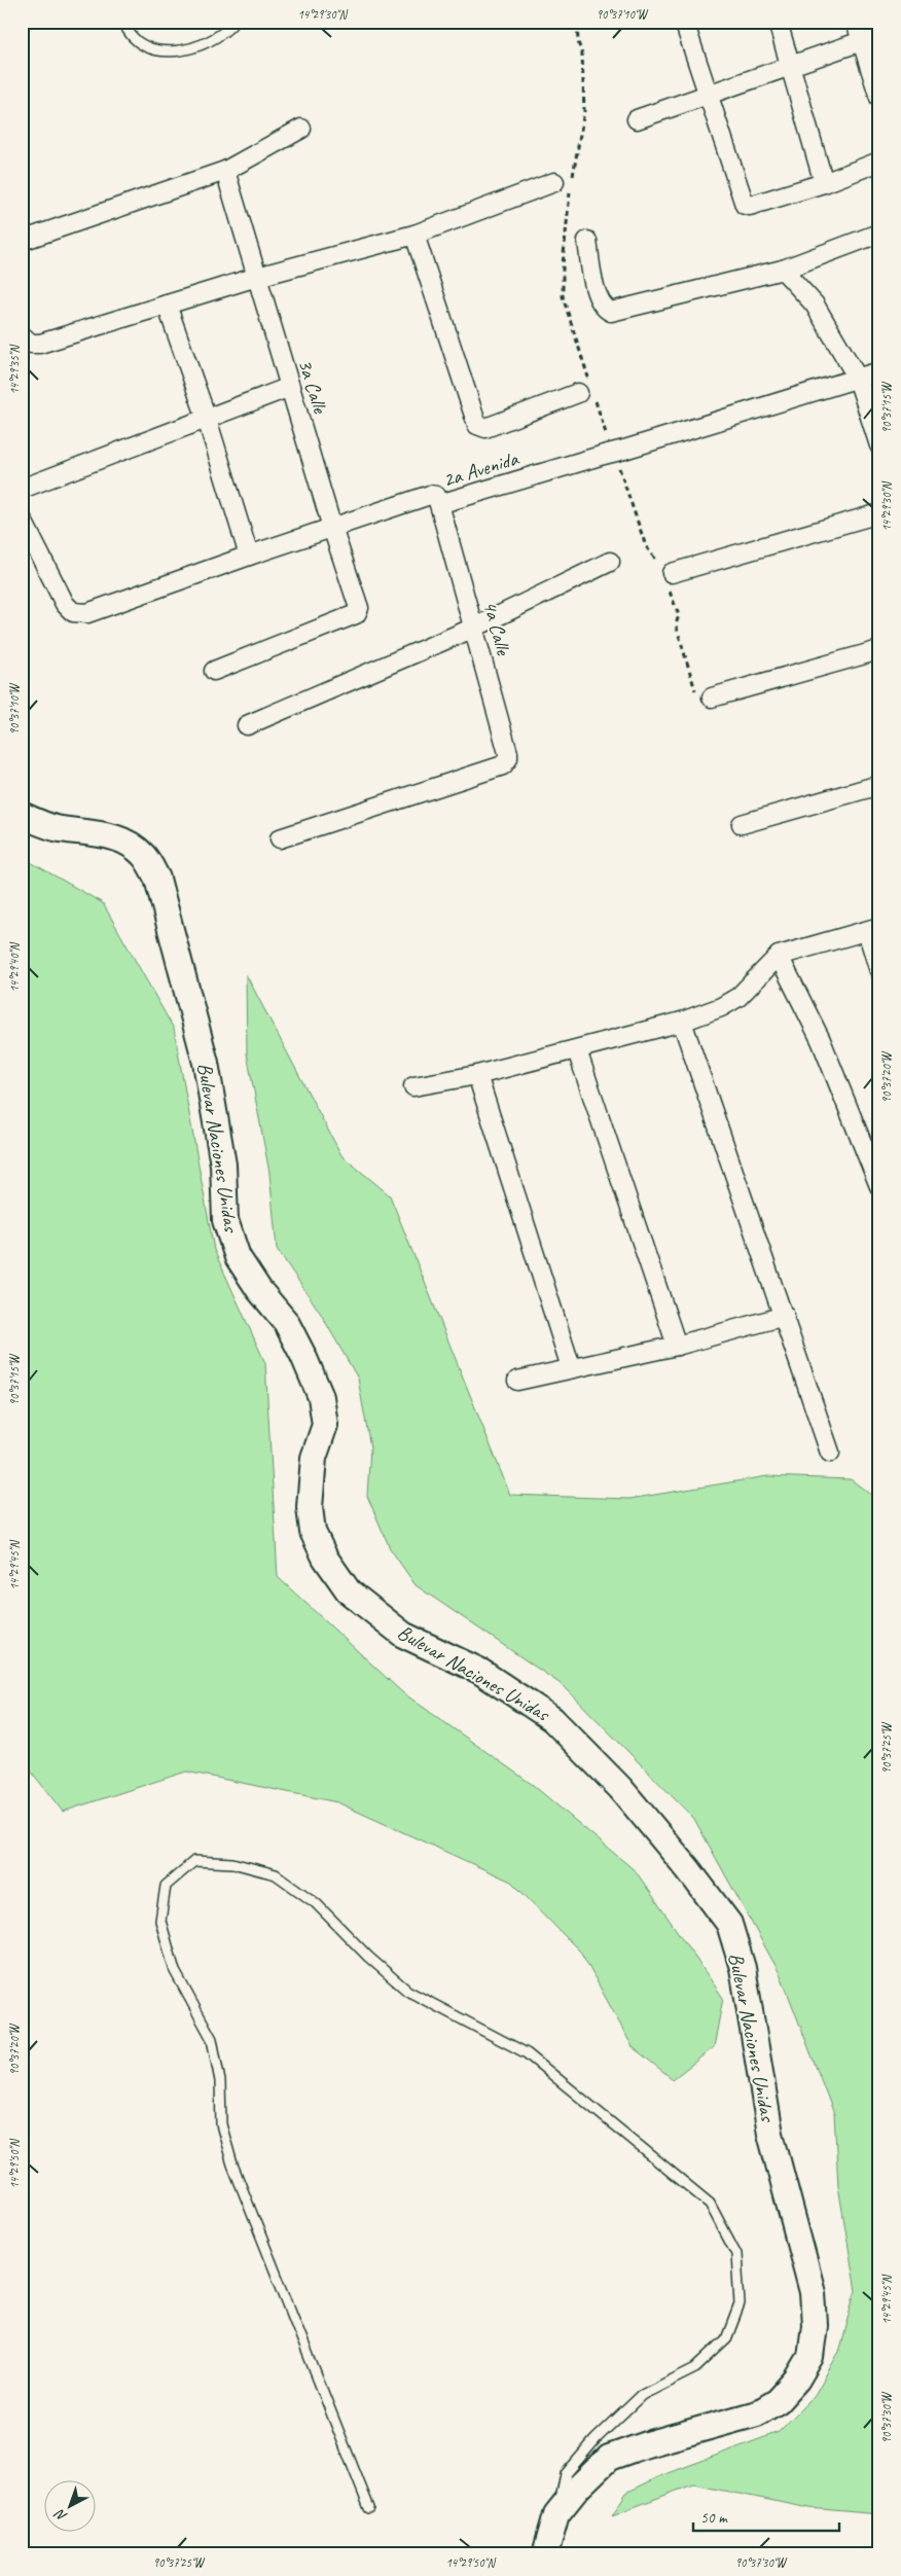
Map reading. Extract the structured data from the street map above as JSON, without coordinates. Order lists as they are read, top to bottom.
{
  "streets": {
    "main road": ["Bulevar Naciones Unidas"],
    "street": ["3a Calle", "2a Avenida", "4a Calle"]
  },
  "crossings": [
    ["3a Calle", "2a Avenida"],
    ["2a Avenida", "4a Calle"]
  ],
  "scale_bar": "50 m",
  "north": "bottom left",
  "coordinates": [
    "14°29'30\"N",
    "90°37'10\"W",
    "14°29'35\"N",
    "90°37'15\"W",
    "14°29'40\"N",
    "90°37'20\"W",
    "14°29'45\"N",
    "90°37'25\"W",
    "14°29'50\"N",
    "90°37'30\"W"
  ]
}
